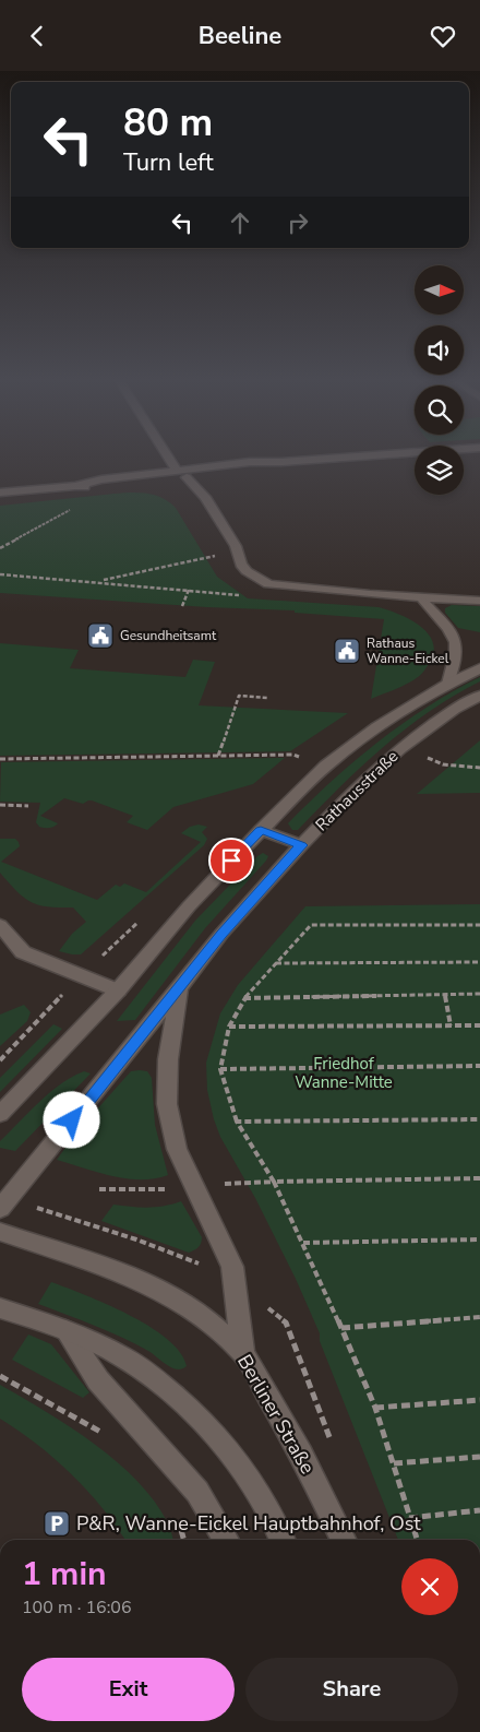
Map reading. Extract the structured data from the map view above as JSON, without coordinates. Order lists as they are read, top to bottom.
{
  "streets": {
    "street": ["Rathausstraße", "Berliner Straße"]
  },
  "parks": ["Friedhof Wanne-Mitte"],
  "places": {
    "public building": ["Gesundheitsamt", "Rathaus Wanne-Eickel"],
    "parking": ["P&R, Wanne-Eickel Hauptbahnhof, Ost"]
  },
  "north": "right",
  "page": {
    "header": "Beeline",
    "turn": ["80 m", "Turn left"],
    "heading": ["1 min", "100 m · 16:06"],
    "buttons": ["Exit", "Share"]
  }
}
